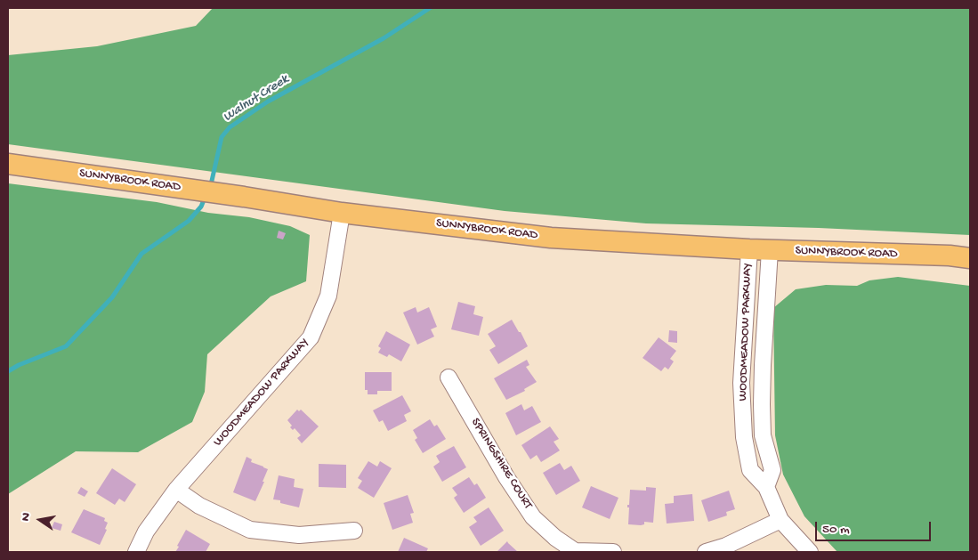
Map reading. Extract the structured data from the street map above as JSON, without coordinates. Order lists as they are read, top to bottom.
{
  "streets": {
    "main road": ["SUNNYBROOK ROAD"],
    "street": ["WOODMEADOW PARKWAY", "SPRINGSHIRE COURT"]
  },
  "crossings": [
    ["SUNNYBROOK ROAD", "WOODMEADOW PARKWAY"]
  ],
  "water": ["Walnut Creek"],
  "scale_bar": "50 m",
  "north": "left"
}
